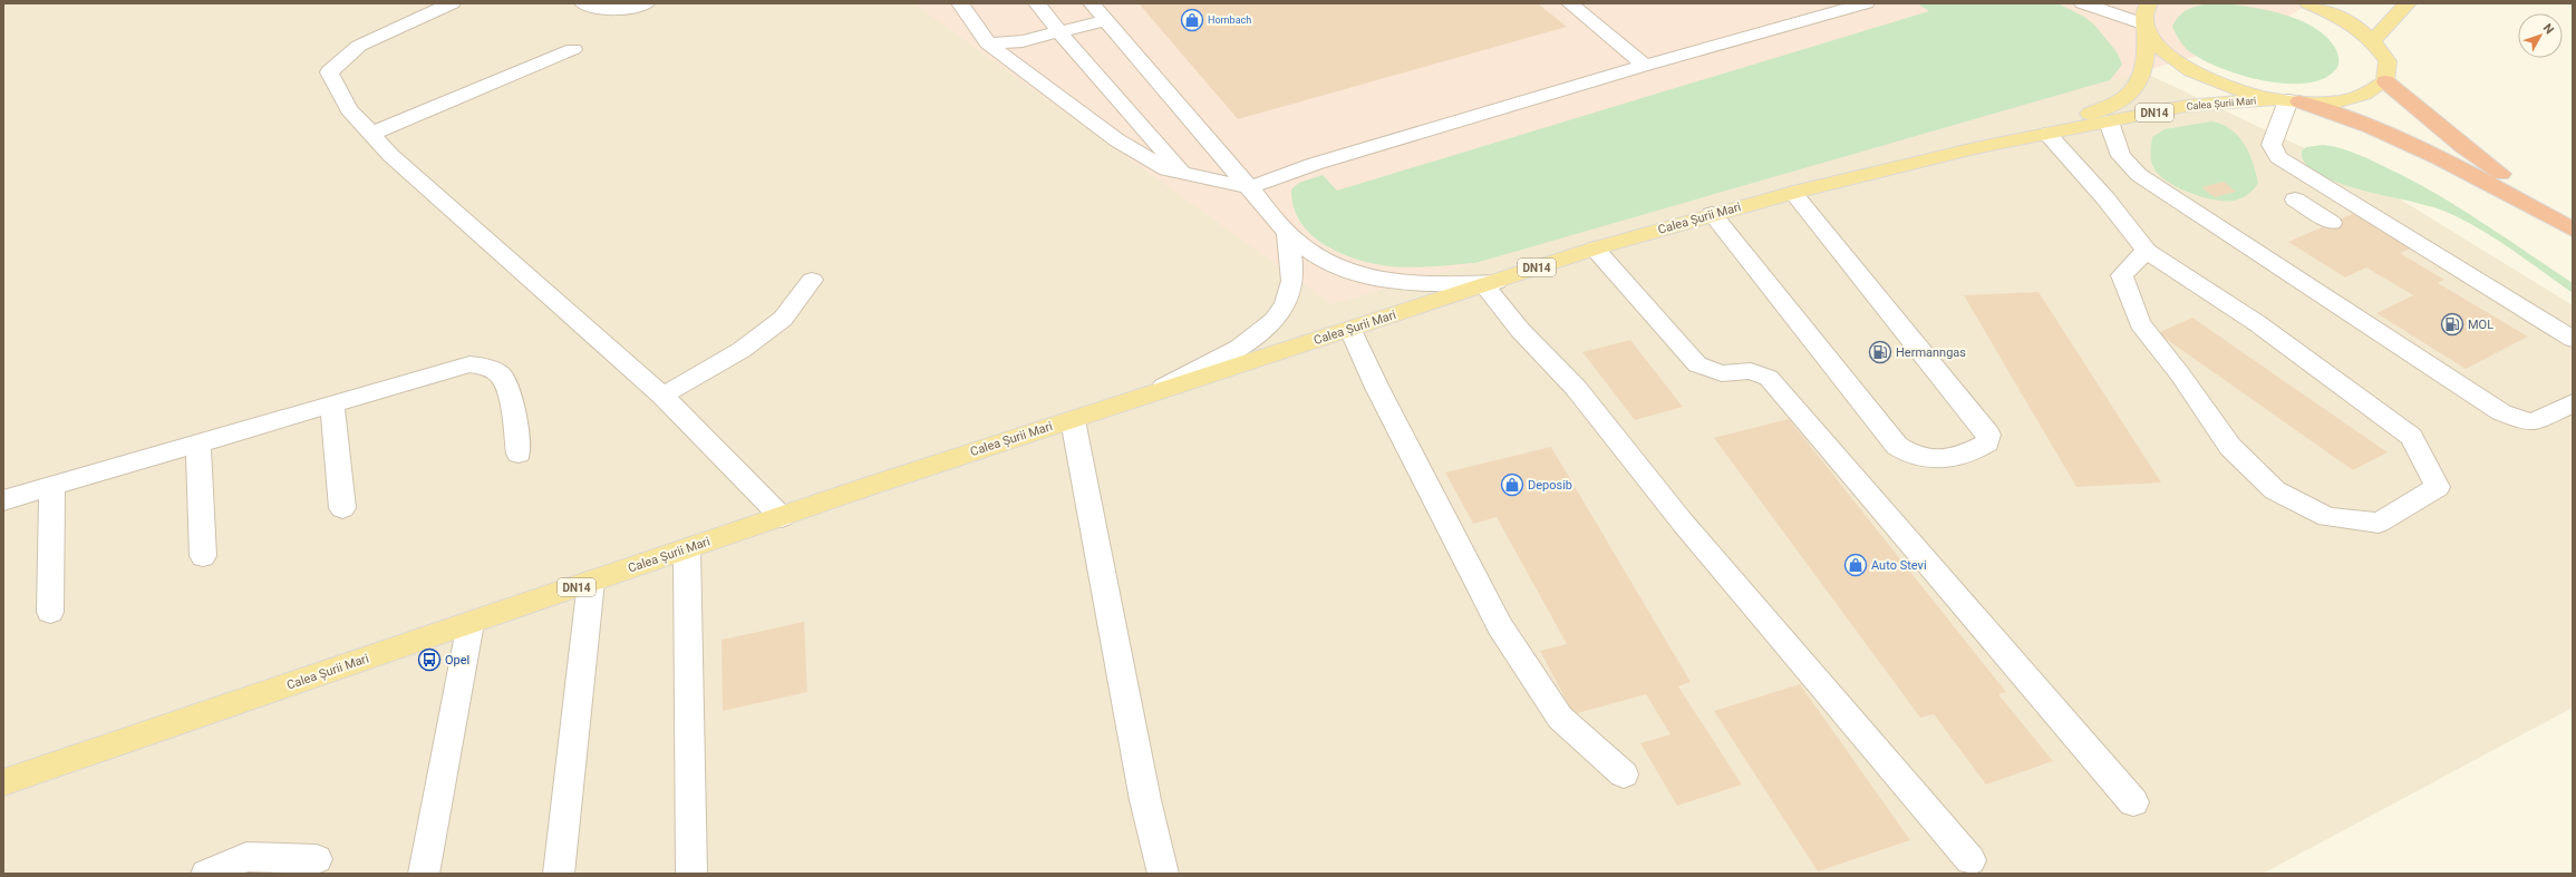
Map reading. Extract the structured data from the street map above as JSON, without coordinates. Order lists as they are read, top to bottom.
{
  "streets": {
    "main road": ["Calea Șurii Mari", "DN14"]
  },
  "places": {
    "shop": ["Hornbach", "Deposib", "Auto Stevi"],
    "fuel station": ["MOL", "Hermanngas"],
    "bus stop": ["Opel"]
  },
  "north": "top right"
}
